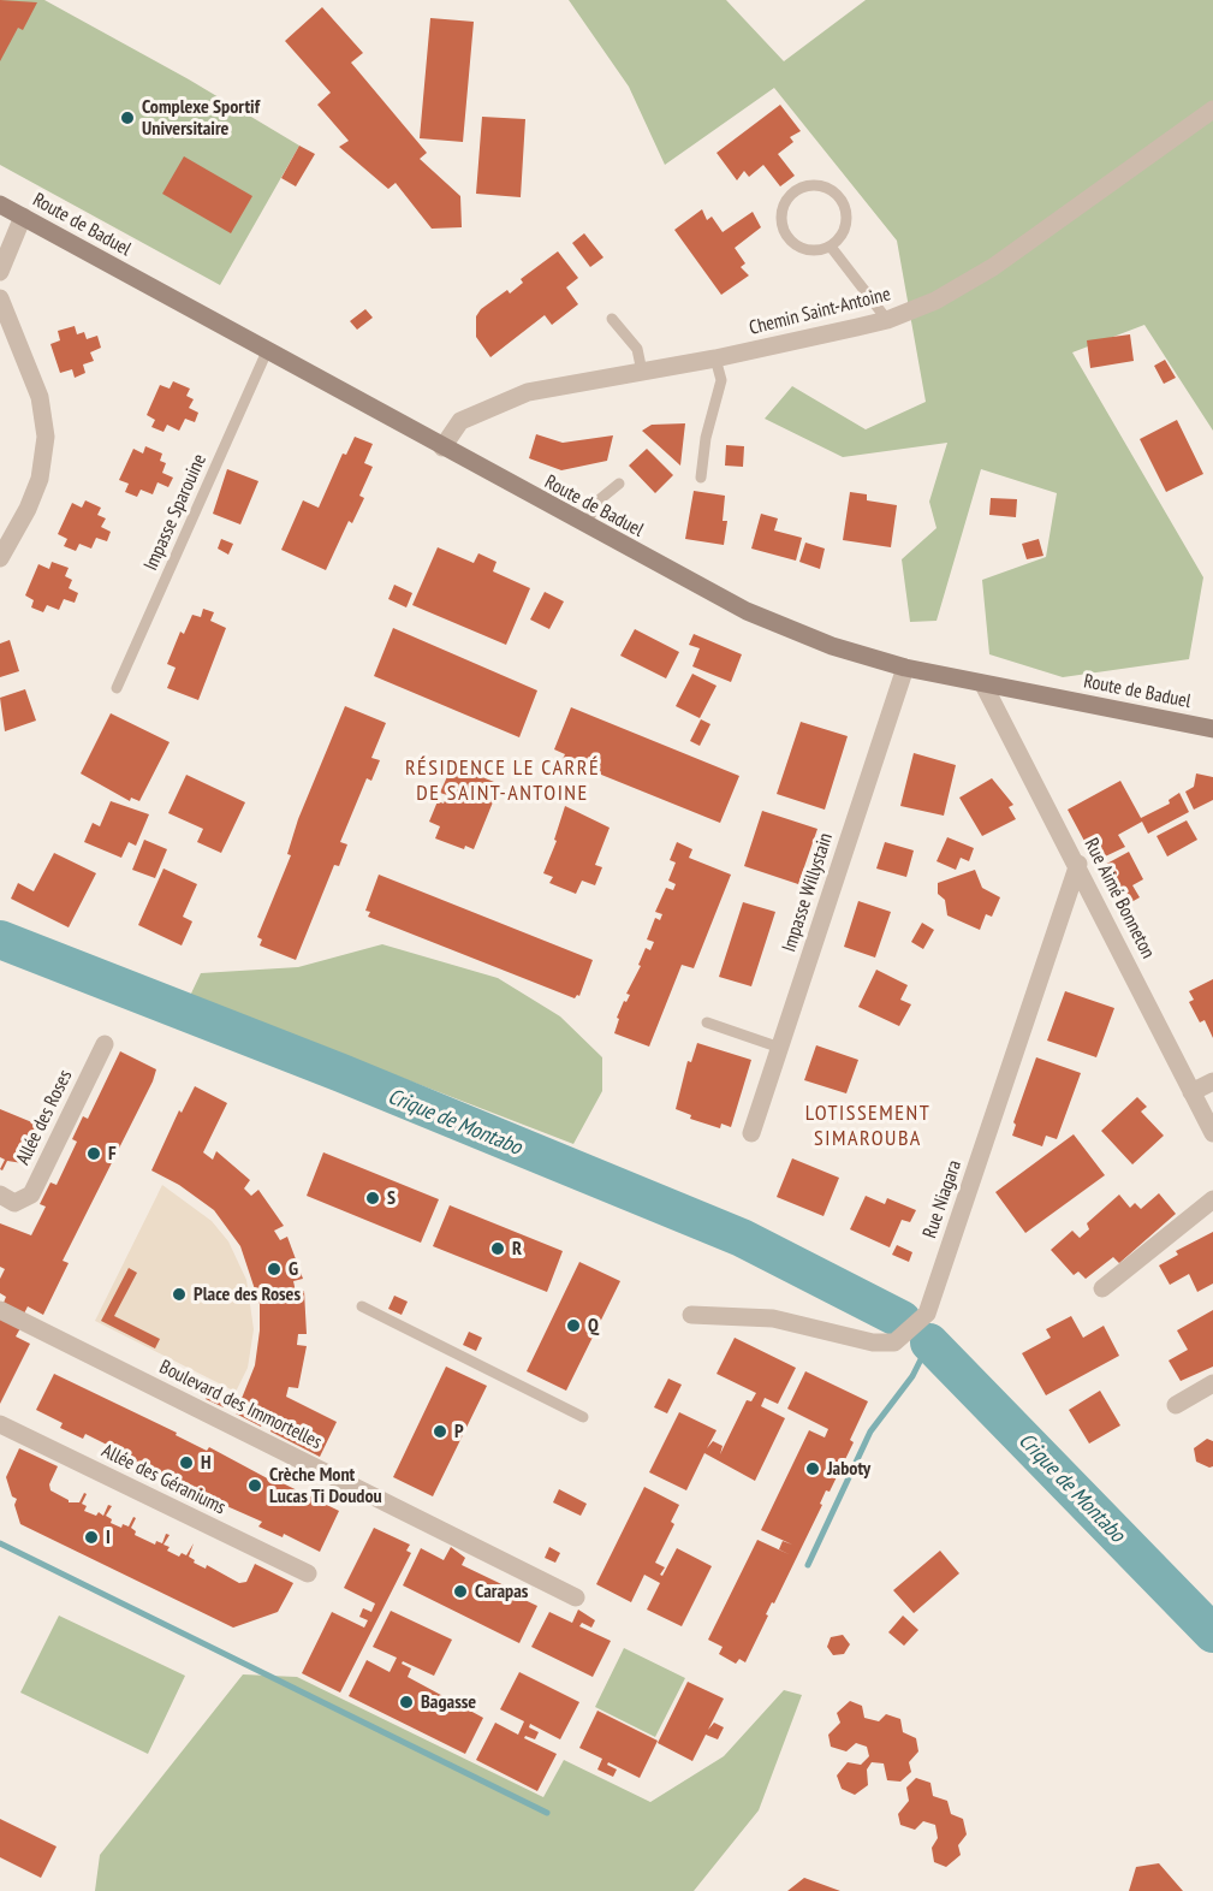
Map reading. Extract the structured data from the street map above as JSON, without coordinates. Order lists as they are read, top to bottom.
{
  "streets": {
    "main road": ["Route de Baduel"],
    "street": [
      "Chemin Saint-Antoine",
      "Impasse Willystain",
      "Rue Aimé Bonneton",
      "Allée des Roses",
      "Rue Niagara",
      "Boulevard des Immortelles",
      "Allée des Géraniums"
    ],
    "lane": ["Impasse Sparouine"]
  },
  "crossings": [
    ["Route de Baduel", "Chemin Saint-Antoine"],
    ["Route de Baduel", "Impasse Sparouine"],
    ["Route de Baduel", "Impasse Willystain"],
    ["Route de Baduel", "Rue Aimé Bonneton"],
    ["Rue Aimé Bonneton", "Rue Niagara"]
  ],
  "districts": ["RÉSIDENCE LE CARRÉ DE SAINT-ANTOINE", "LOTISSEMENT SIMAROUBA"],
  "water": ["Crique de Montabo"],
  "places": [
    "Complexe Sportif Universitaire",
    "F",
    "S",
    "R",
    "G",
    "Place des Roses",
    "Q",
    "P",
    "H",
    "Jaboty",
    "Crèche Mont Lucas Ti Doudou",
    "I",
    "Carapas",
    "Bagasse"
  ]
}
